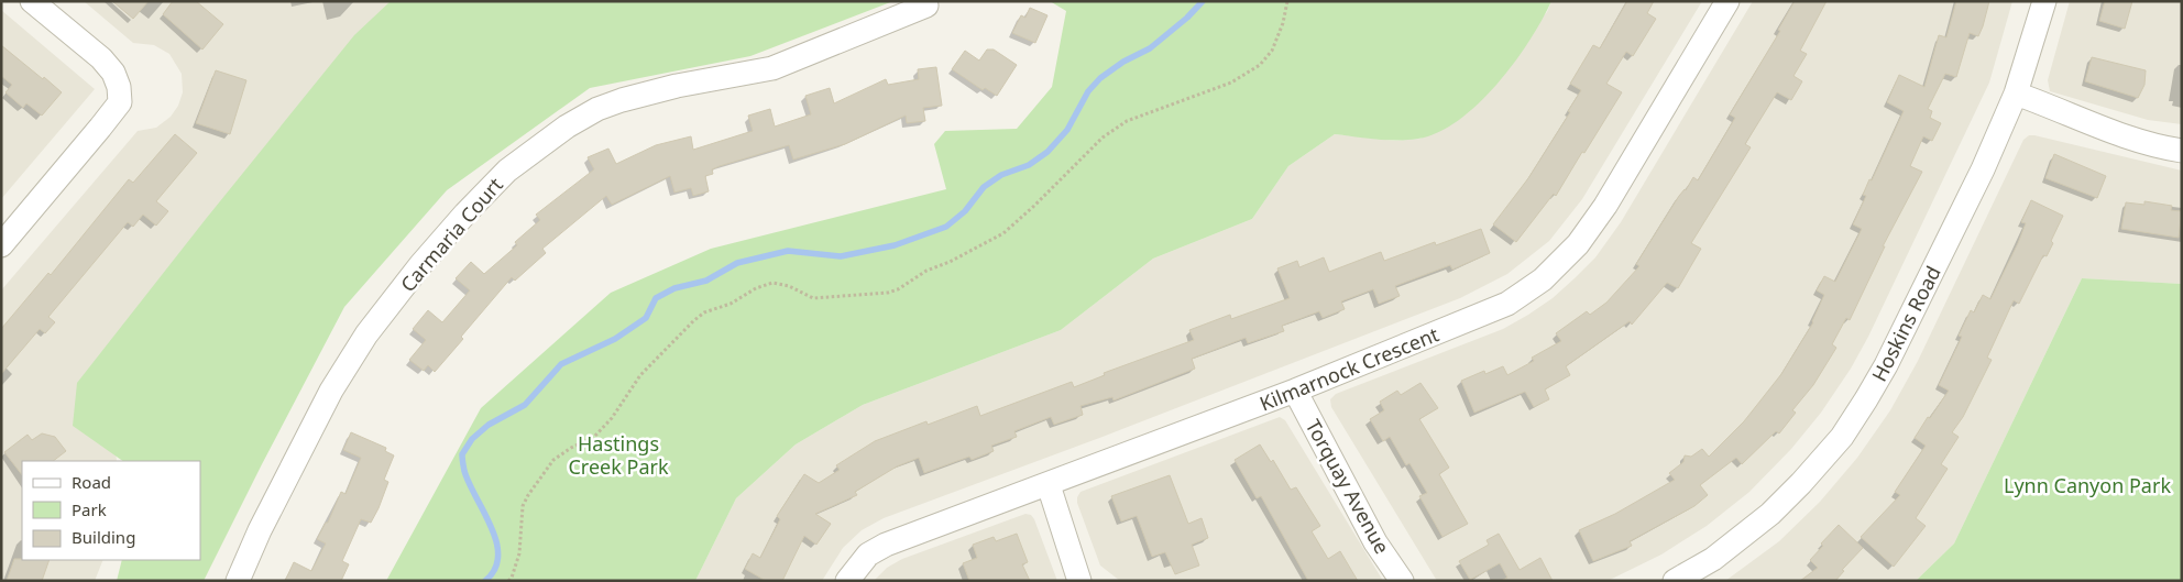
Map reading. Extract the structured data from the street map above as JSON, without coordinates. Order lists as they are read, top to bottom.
{
  "streets": {
    "street": [
      "Carmaria Court",
      "Hoskins Road",
      "Kilmarnock Crescent",
      "Torquay Avenue"
    ]
  },
  "crossings": [
    ["Kilmarnock Crescent", "Torquay Avenue"]
  ],
  "parks": ["Hastings Creek Park", "Lynn Canyon Park"],
  "legend": ["Road", "Park", "Building"]
}
